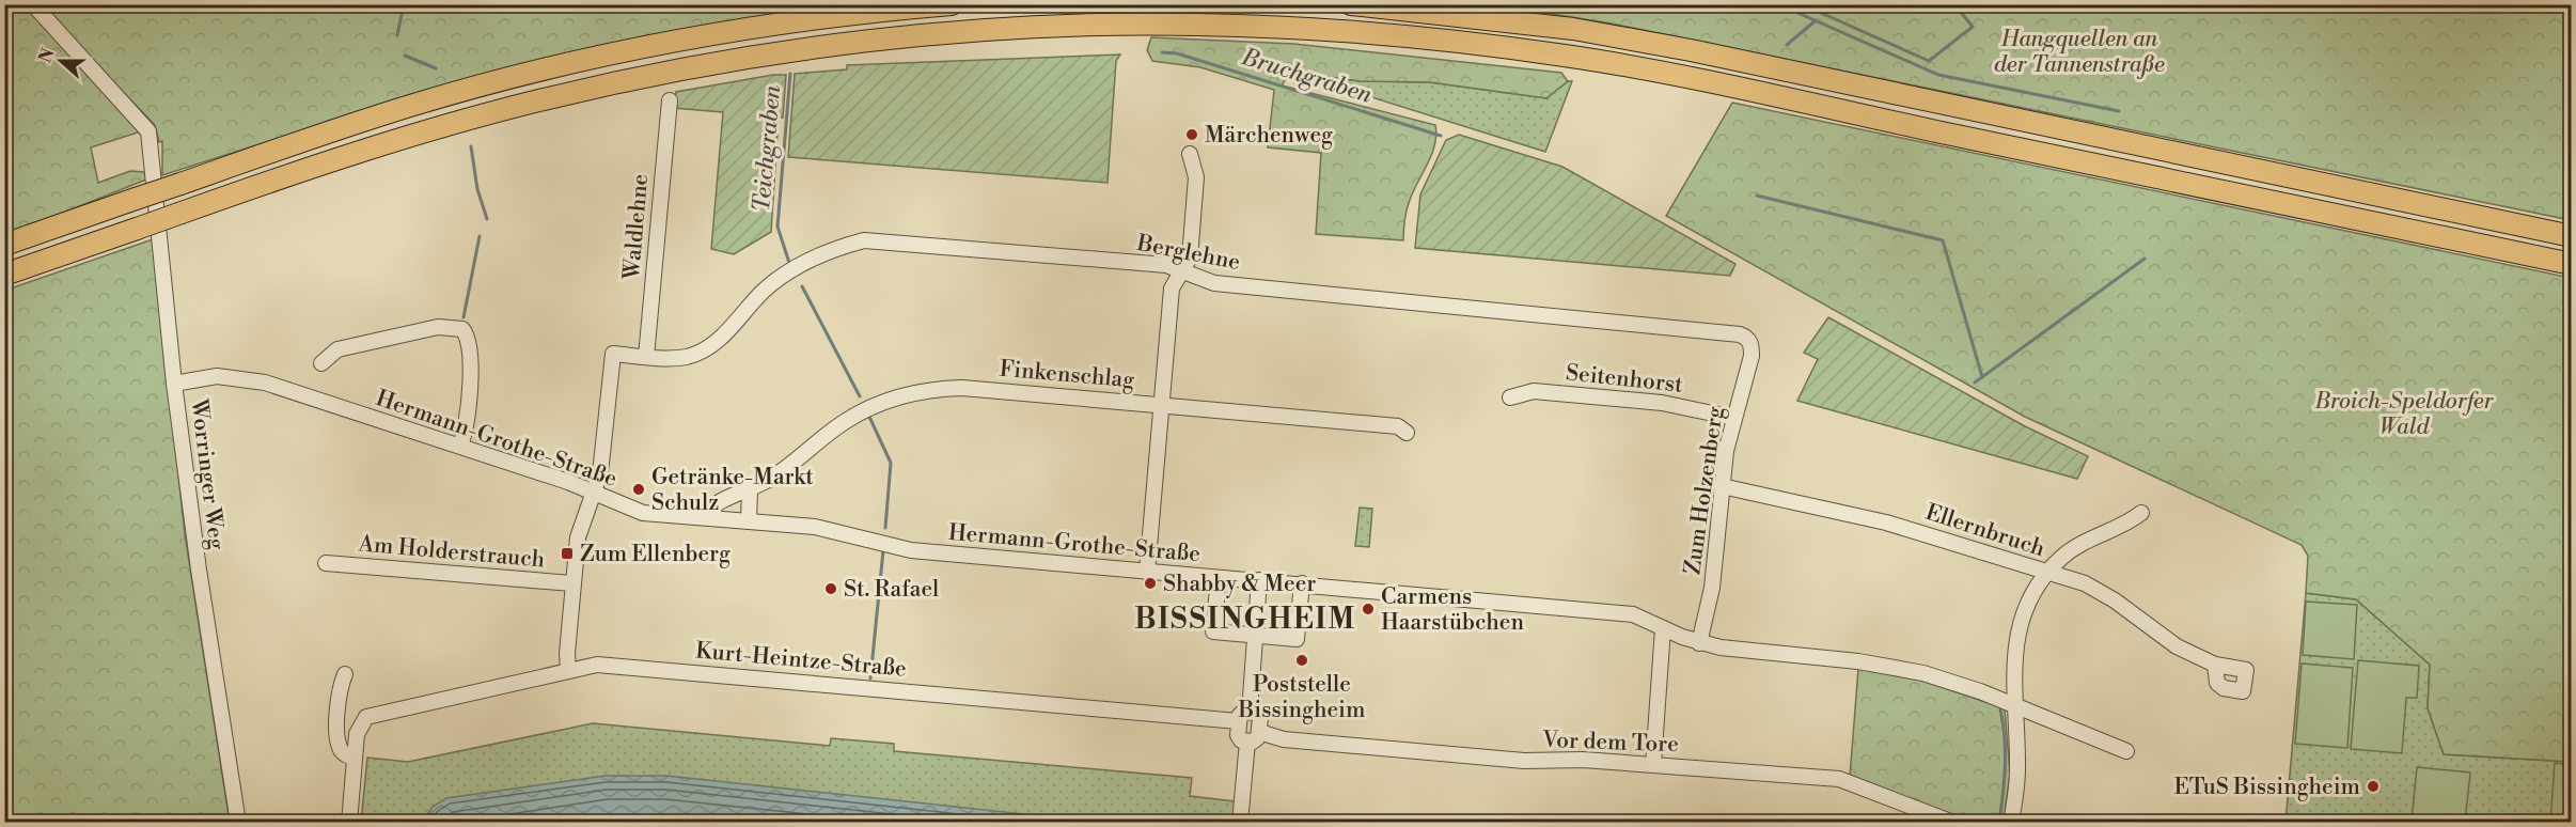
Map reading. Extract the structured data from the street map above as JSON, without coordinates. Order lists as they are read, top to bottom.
{
  "streets": {
    "street": [
      "Waldlehne",
      "Berglehne",
      "Finkenschlag",
      "Seitenhorst",
      "Hermann-Grothe-Straße",
      "Worringer Weg",
      "Zum Holzenberg",
      "Ellernbruch",
      "Am Holderstrauch",
      "Kurt-Heintze-Straße",
      "Vor dem Tore"
    ]
  },
  "crossings": [
    ["Waldlehne", "Berglehne"],
    ["Berglehne", "Hermann-Grothe-Straße"],
    ["Berglehne", "Zum Holzenberg"],
    ["Finkenschlag", "Hermann-Grothe-Straße"],
    ["Seitenhorst", "Zum Holzenberg"],
    ["Hermann-Grothe-Straße", "Worringer Weg"],
    ["Hermann-Grothe-Straße", "Zum Holzenberg"],
    ["Zum Holzenberg", "Ellernbruch"]
  ],
  "districts": ["BISSINGHEIM"],
  "water": ["Bruchgraben", "Teichgraben"],
  "parks": ["Hangquellen an der Tannenstraße", "Broich-Speldorfer Wald"],
  "places": {
    "other": [
      "Märchenweg",
      "Getränke-Markt Schulz",
      "Shabby & Meer",
      "St. Rafael",
      "Carmens Haarstübchen",
      "Poststelle Bissingheim",
      "ETuS Bissingheim"
    ],
    "transit": ["Zum Ellenberg"]
  },
  "north": "left"
}
